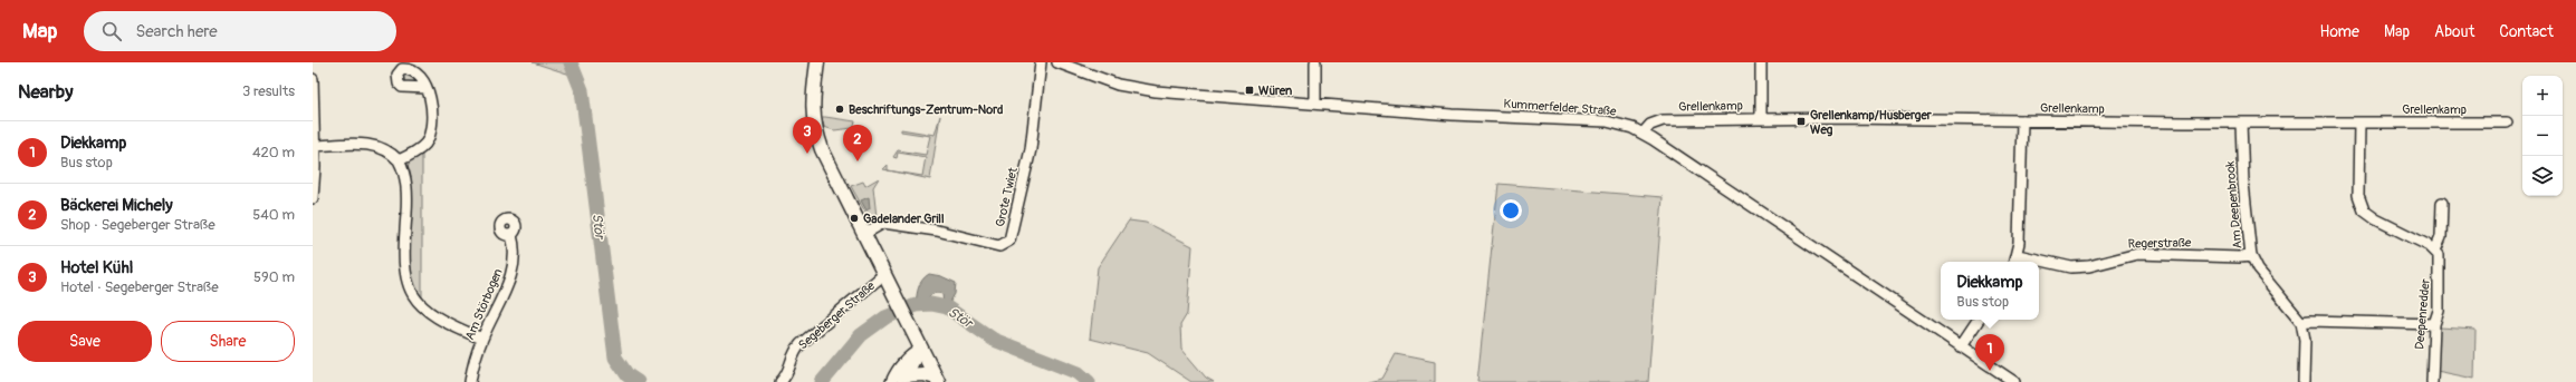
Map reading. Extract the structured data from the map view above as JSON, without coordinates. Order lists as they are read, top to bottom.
{
  "streets": {
    "main road": ["Segeberger Straße"],
    "street": [
      "Grellenkamp",
      "Kummerfelder Straße",
      "Grote Twiet",
      "Am Deepenbrook",
      "Regerstraße",
      "Am Störbogen",
      "Deepenredder"
    ]
  },
  "crossings": [
    ["Grellenkamp", "Kummerfelder Straße"],
    ["Grellenkamp", "Am Deepenbrook"],
    ["Grote Twiet", "Segeberger Straße"],
    ["Am Deepenbrook", "Regerstraße"]
  ],
  "water": ["Stör"],
  "places": {
    "transit": ["Würen", "Grellenkamp/Husberger Weg"],
    "other": ["Beschriftungs-Zentrum-Nord", "Gadelander Grill"]
  },
  "page": {
    "header": "Map",
    "search": "Search here",
    "nav": [
      "Home",
      "Map",
      "About",
      "Contact"
    ],
    "heading": ["Nearby", "3 results"],
    "map_buttons": ["+", "−"],
    "pins": ["3", "2", "1"],
    "list": [
      {
        "mark": "1",
        "name": "Diekkamp",
        "note": "Bus stop",
        "value": "420 m"
      },
      {
        "mark": "2",
        "name": "Bäckerei Michely",
        "note": "Shop · Segeberger Straße",
        "value": "540 m"
      },
      {
        "mark": "3",
        "name": "Hotel Kühl",
        "note": "Hotel · Segeberger Straße",
        "value": "590 m"
      }
    ],
    "popup": ["Diekkamp", "Bus stop"],
    "buttons": ["Save", "Share"]
  }
}
